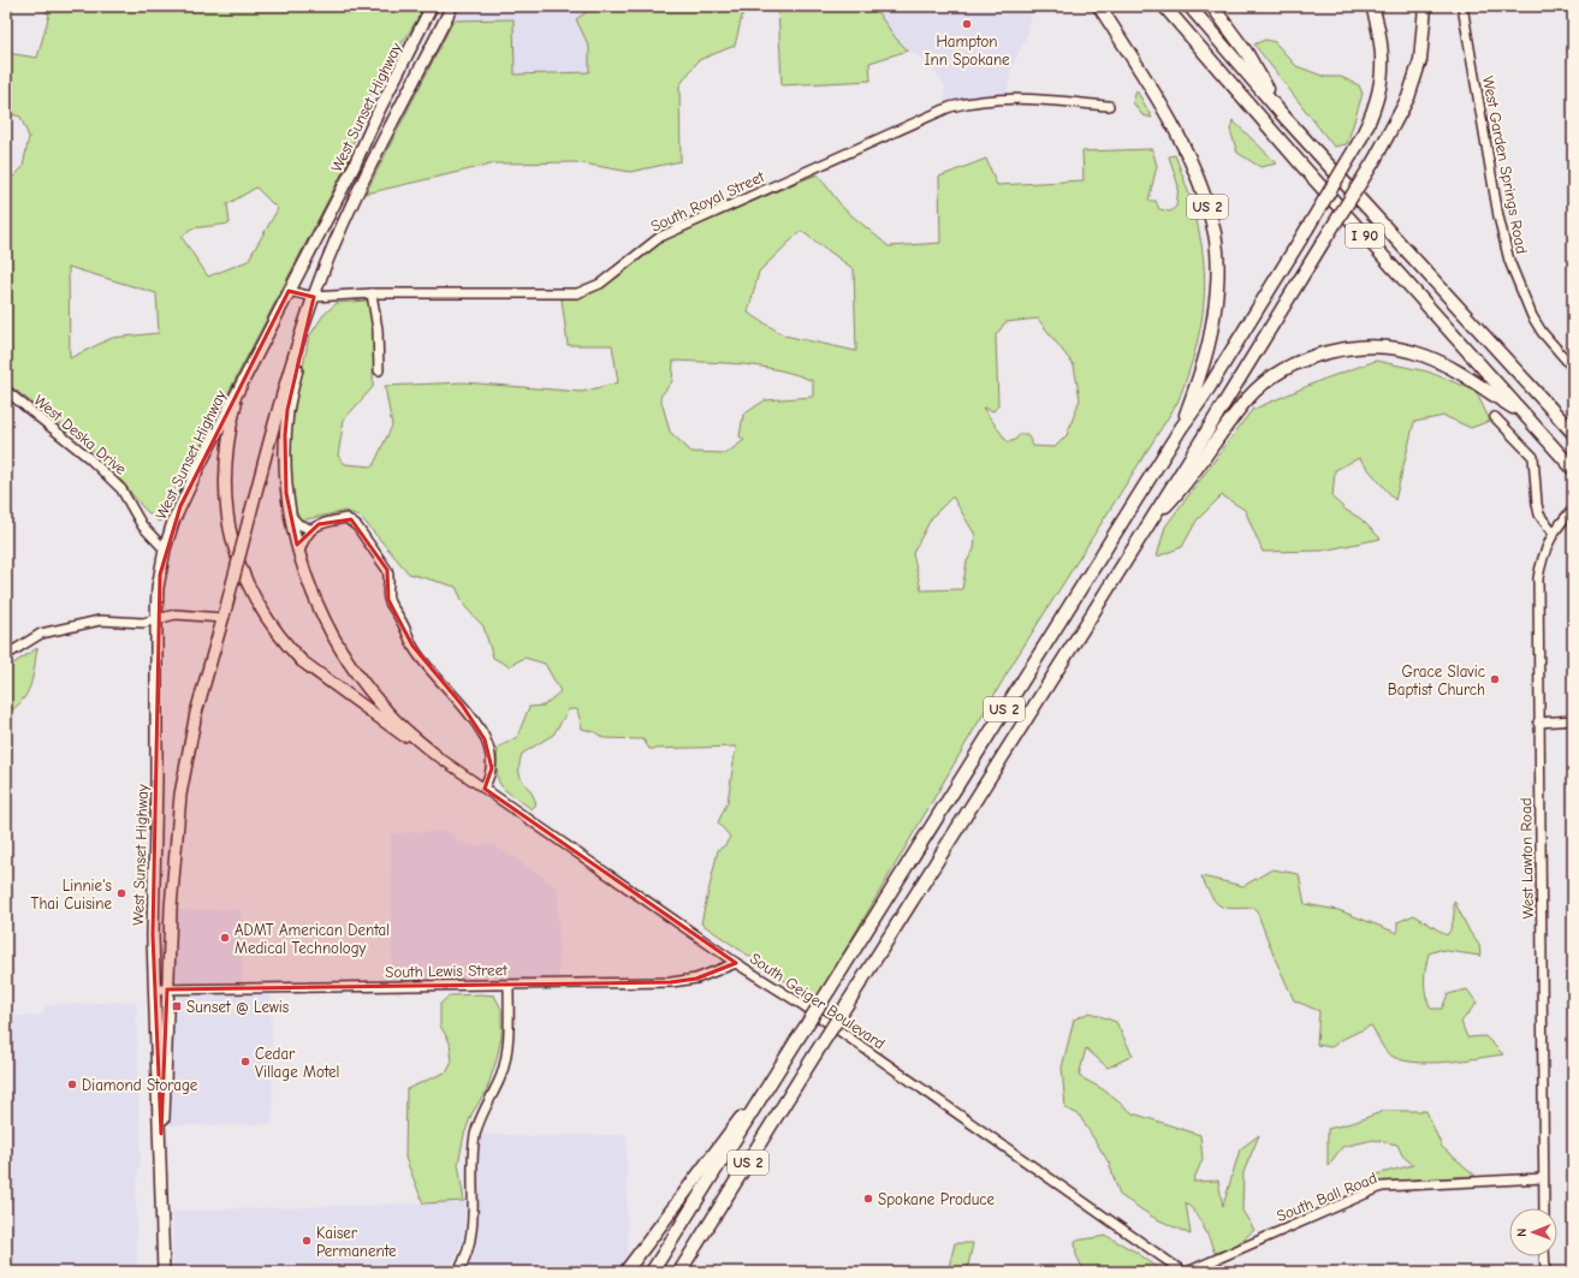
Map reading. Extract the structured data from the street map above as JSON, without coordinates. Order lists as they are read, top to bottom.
{
  "streets": {
    "highway": ["US 2", "I 90"],
    "main road": ["West Sunset Highway"],
    "street": [
      "West Garden Springs Road",
      "South Royal Street",
      "West Deska Drive",
      "West Lawton Road",
      "South Lewis Street",
      "South Geiger Boulevard",
      "South Ball Road"
    ]
  },
  "crossings": [
    ["West Sunset Highway", "South Royal Street"],
    ["West Sunset Highway", "West Deska Drive"],
    ["West Sunset Highway", "South Lewis Street"],
    ["West Lawton Road", "South Ball Road"],
    ["South Lewis Street", "South Geiger Boulevard"],
    ["South Geiger Boulevard", "South Ball Road"]
  ],
  "places": {
    "other": [
      "Hampton Inn Spokane",
      "Grace Slavic Baptist Church",
      "Linnie's Thai Cuisine",
      "ADMT American Dental Medical Technology",
      "Cedar Village Motel",
      "Diamond Storage",
      "Spokane Produce",
      "Kaiser Permanente"
    ],
    "transit": ["Sunset @ Lewis"]
  },
  "north": "left"
}
